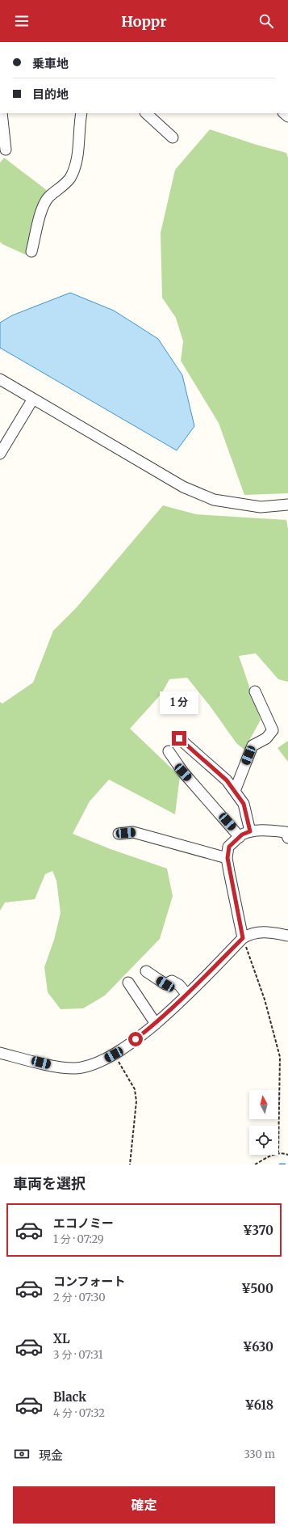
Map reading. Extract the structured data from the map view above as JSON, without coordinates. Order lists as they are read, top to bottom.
{
  "north": "top",
  "page": {
    "header": "Hoppr",
    "banner": ["乗車地", "目的地"],
    "bubble": "1 分",
    "heading": "車両を選択",
    "list": [
      {
        "name": "エコノミー",
        "note": "1 分 · 07:29",
        "value": "¥370"
      },
      {
        "name": "コンフォート",
        "note": "2 分 · 07:30",
        "value": "¥500"
      },
      {
        "name": "XL",
        "note": "3 分 · 07:31",
        "value": "¥630"
      },
      {
        "name": "Black",
        "note": "4 分 · 07:32",
        "value": "¥618"
      }
    ],
    "pay": ["現金", "330 m"],
    "buttons": "確定"
  }
}
